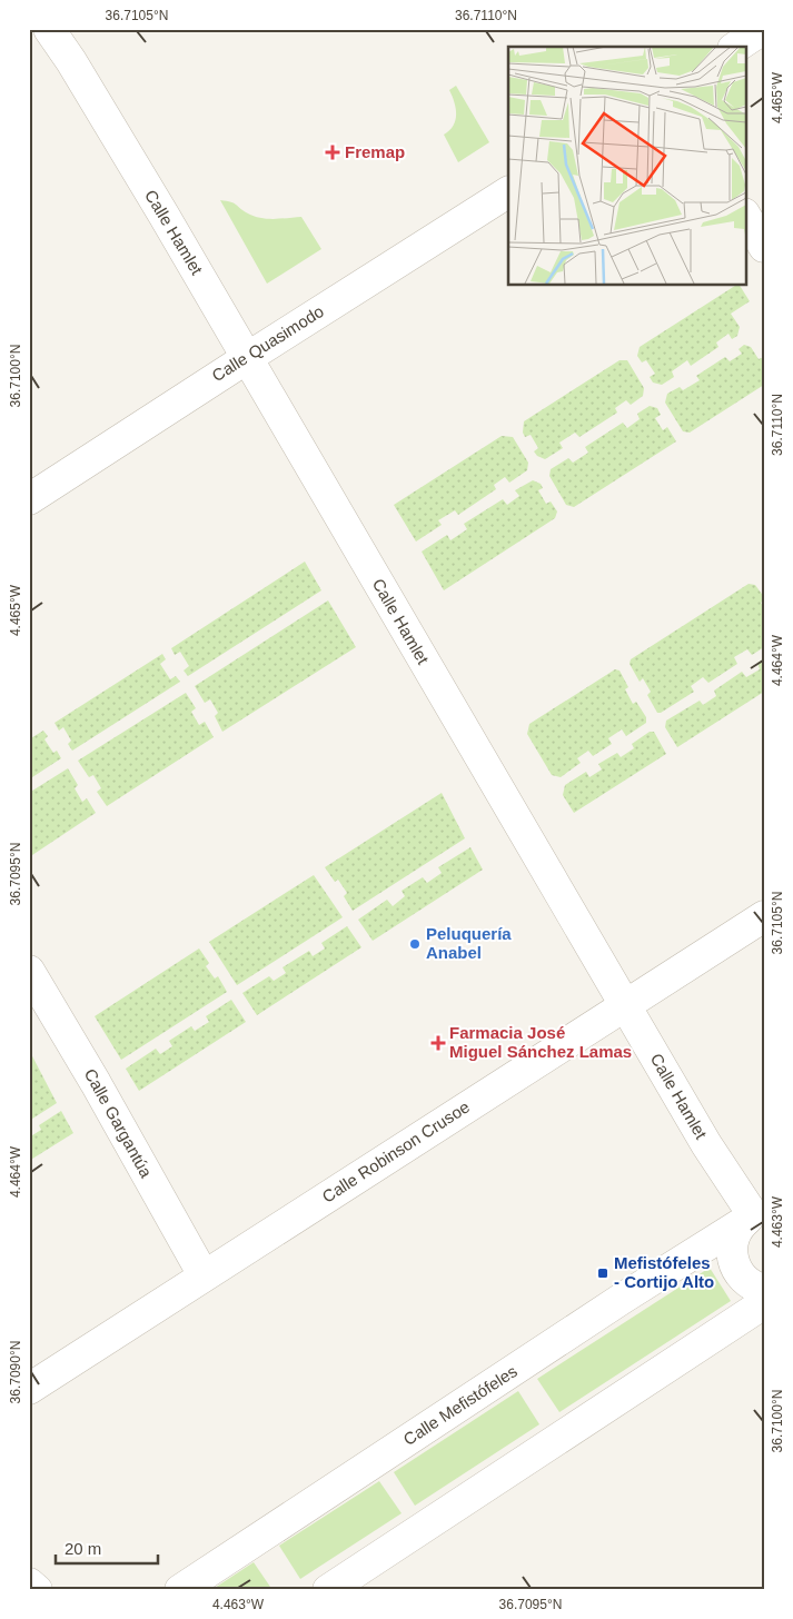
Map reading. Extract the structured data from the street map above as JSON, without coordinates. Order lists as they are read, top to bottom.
{
  "streets": {
    "street": [
      "Calle Hamlet",
      "Calle Quasimodo",
      "Calle Gargantúa",
      "Calle Robinson Crusoe",
      "Calle Mefistófeles"
    ]
  },
  "crossings": [
    ["Calle Hamlet", "Calle Quasimodo"],
    ["Calle Hamlet", "Calle Robinson Crusoe"],
    ["Calle Hamlet", "Calle Mefistófeles"],
    ["Calle Gargantúa", "Calle Robinson Crusoe"]
  ],
  "places": {
    "health": ["Fremap", "Farmacia José Miguel Sánchez Lamas"],
    "other": ["Peluquería Anabel"],
    "transit": ["Mefistófeles - Cortijo Alto"]
  },
  "scale_bar": "20 m",
  "coordinates": [
    "36.7105°N",
    "36.7110°N",
    "4.465°W",
    "36.7100°N",
    "4.464°W",
    "36.7095°N",
    "4.463°W",
    "36.7090°N"
  ]
}
